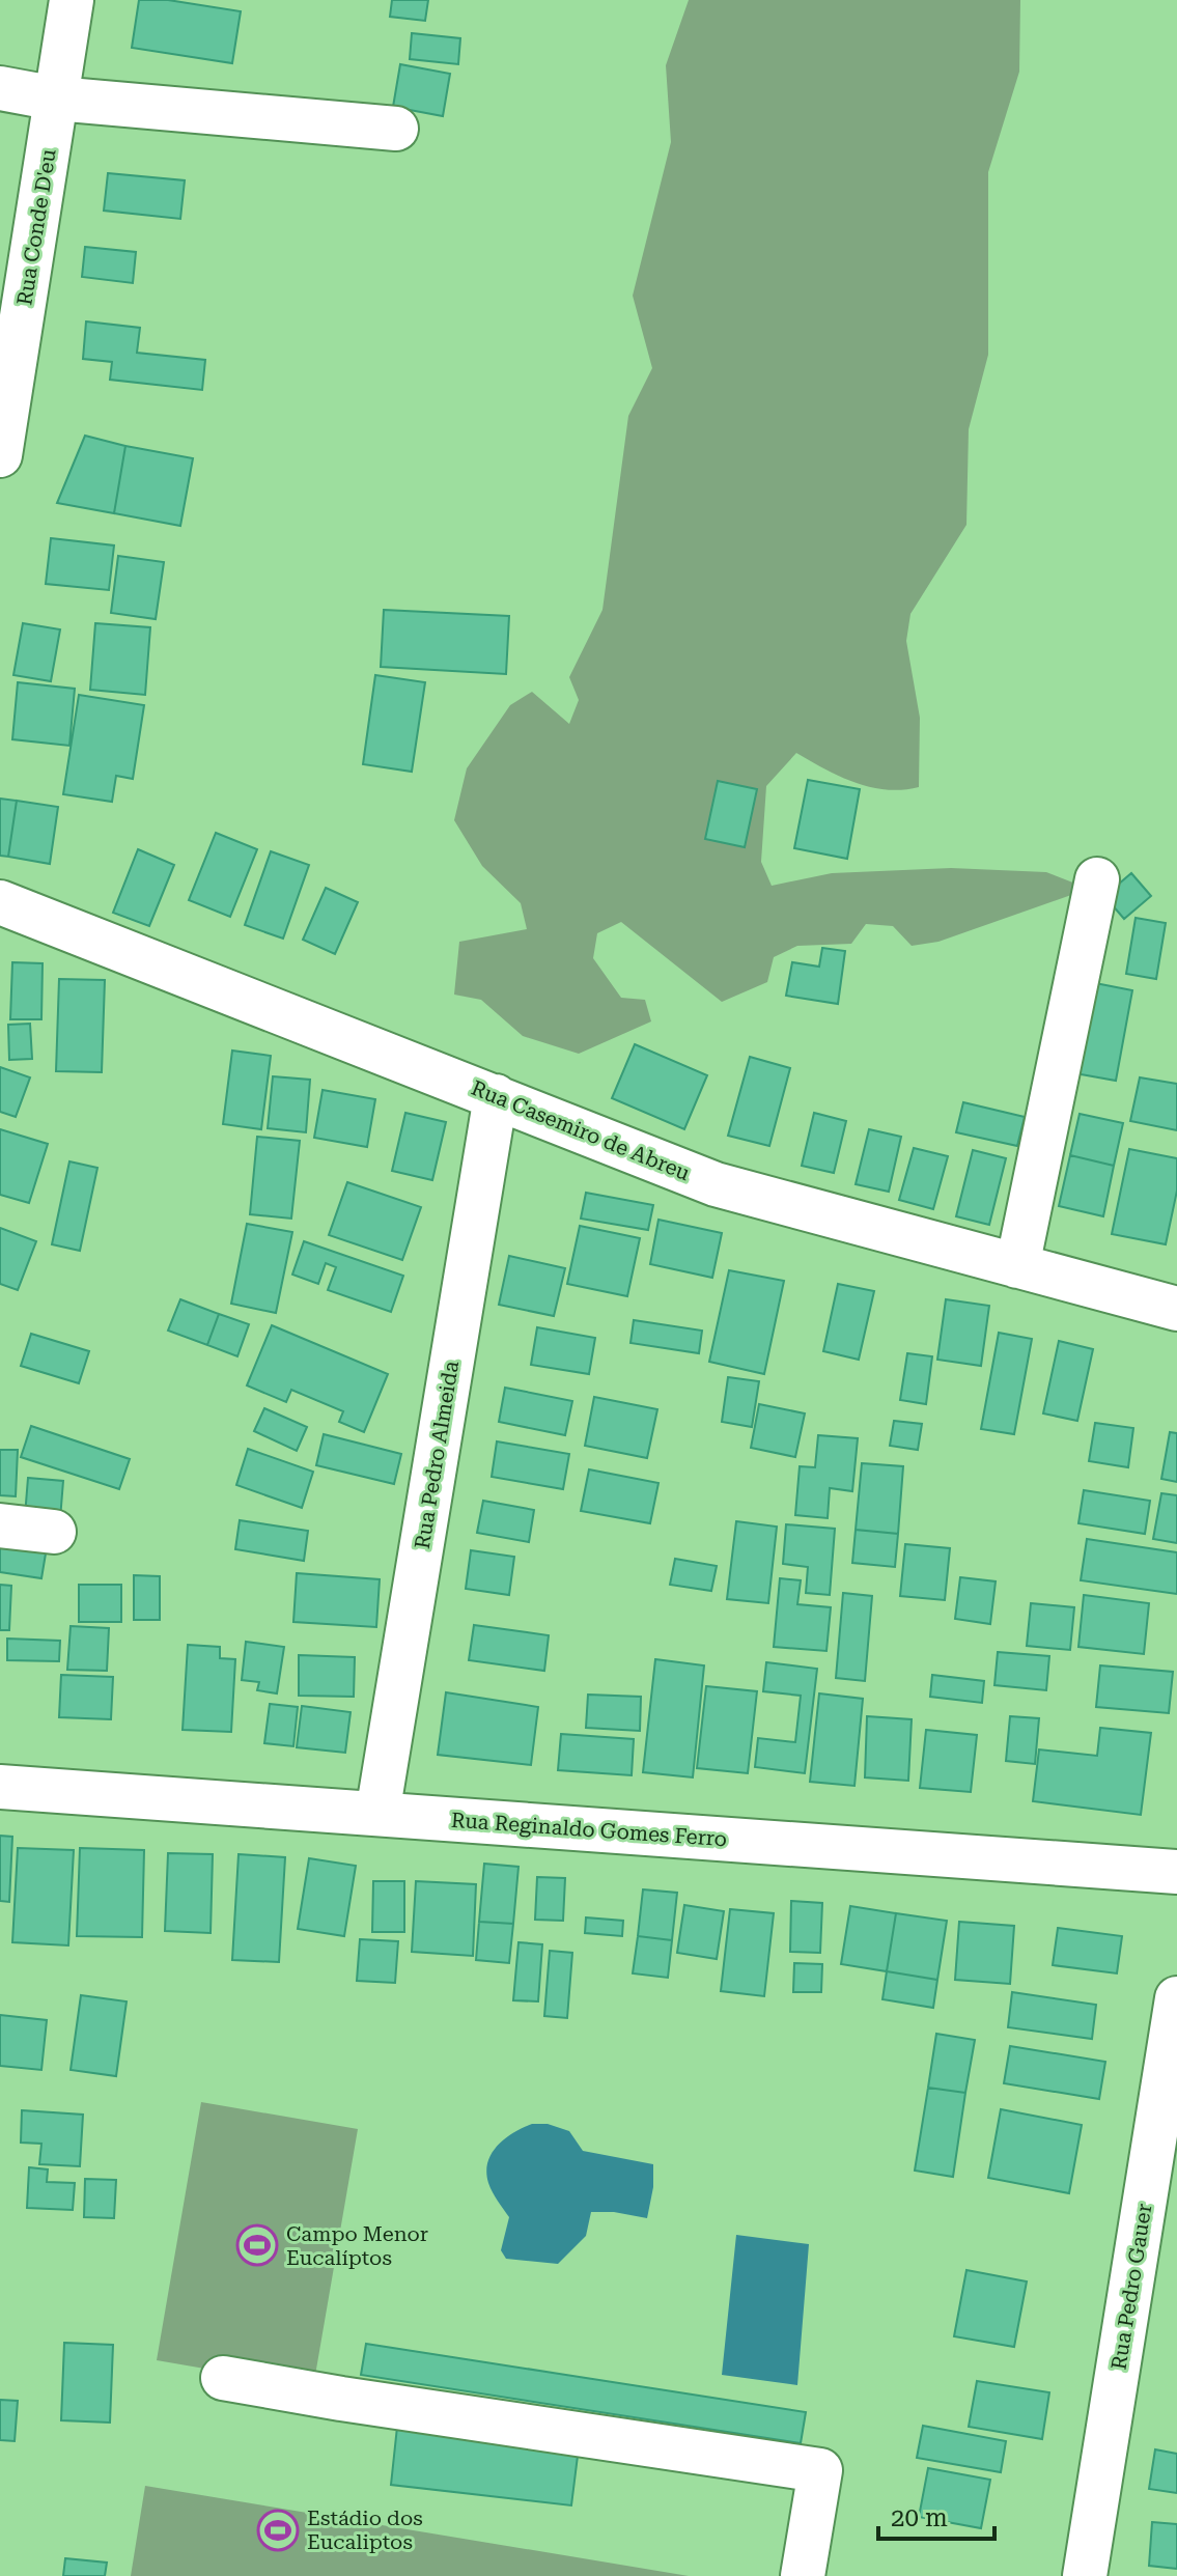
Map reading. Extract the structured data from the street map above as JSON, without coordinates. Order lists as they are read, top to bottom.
{
  "streets": {
    "street": [
      "Rua Conde D'eu",
      "Rua Casemiro de Abreu",
      "Rua Pedro Almeida",
      "Rua Reginaldo Gomes Ferro",
      "Rua Pedro Gauer"
    ]
  },
  "crossings": [
    ["Rua Casemiro de Abreu", "Rua Pedro Almeida"],
    ["Rua Pedro Almeida", "Rua Reginaldo Gomes Ferro"]
  ],
  "places": {
    "sports": ["Campo Menor Eucalíptos", "Estádio dos Eucaliptos"]
  },
  "scale_bar": "20 m"
}
